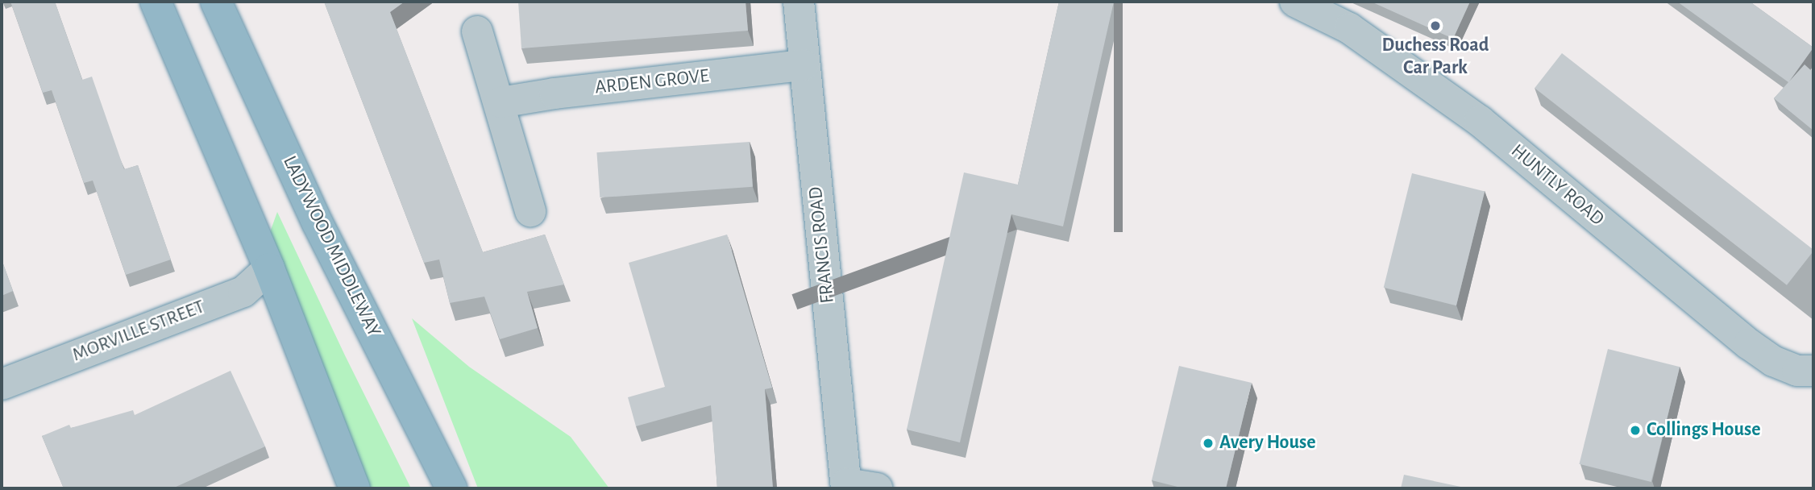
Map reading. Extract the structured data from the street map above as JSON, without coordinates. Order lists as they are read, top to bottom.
{
  "streets": {
    "highway": ["LADYWOOD MIDDLEWAY"],
    "street": [
      "ARDEN GROVE",
      "HUNTLY ROAD",
      "FRANCIS ROAD",
      "MORVILLE STREET"
    ]
  },
  "crossings": [
    ["ARDEN GROVE", "FRANCIS ROAD"]
  ],
  "places": ["Duchess Road Car Park", "Collings House", "Avery House"]
}
